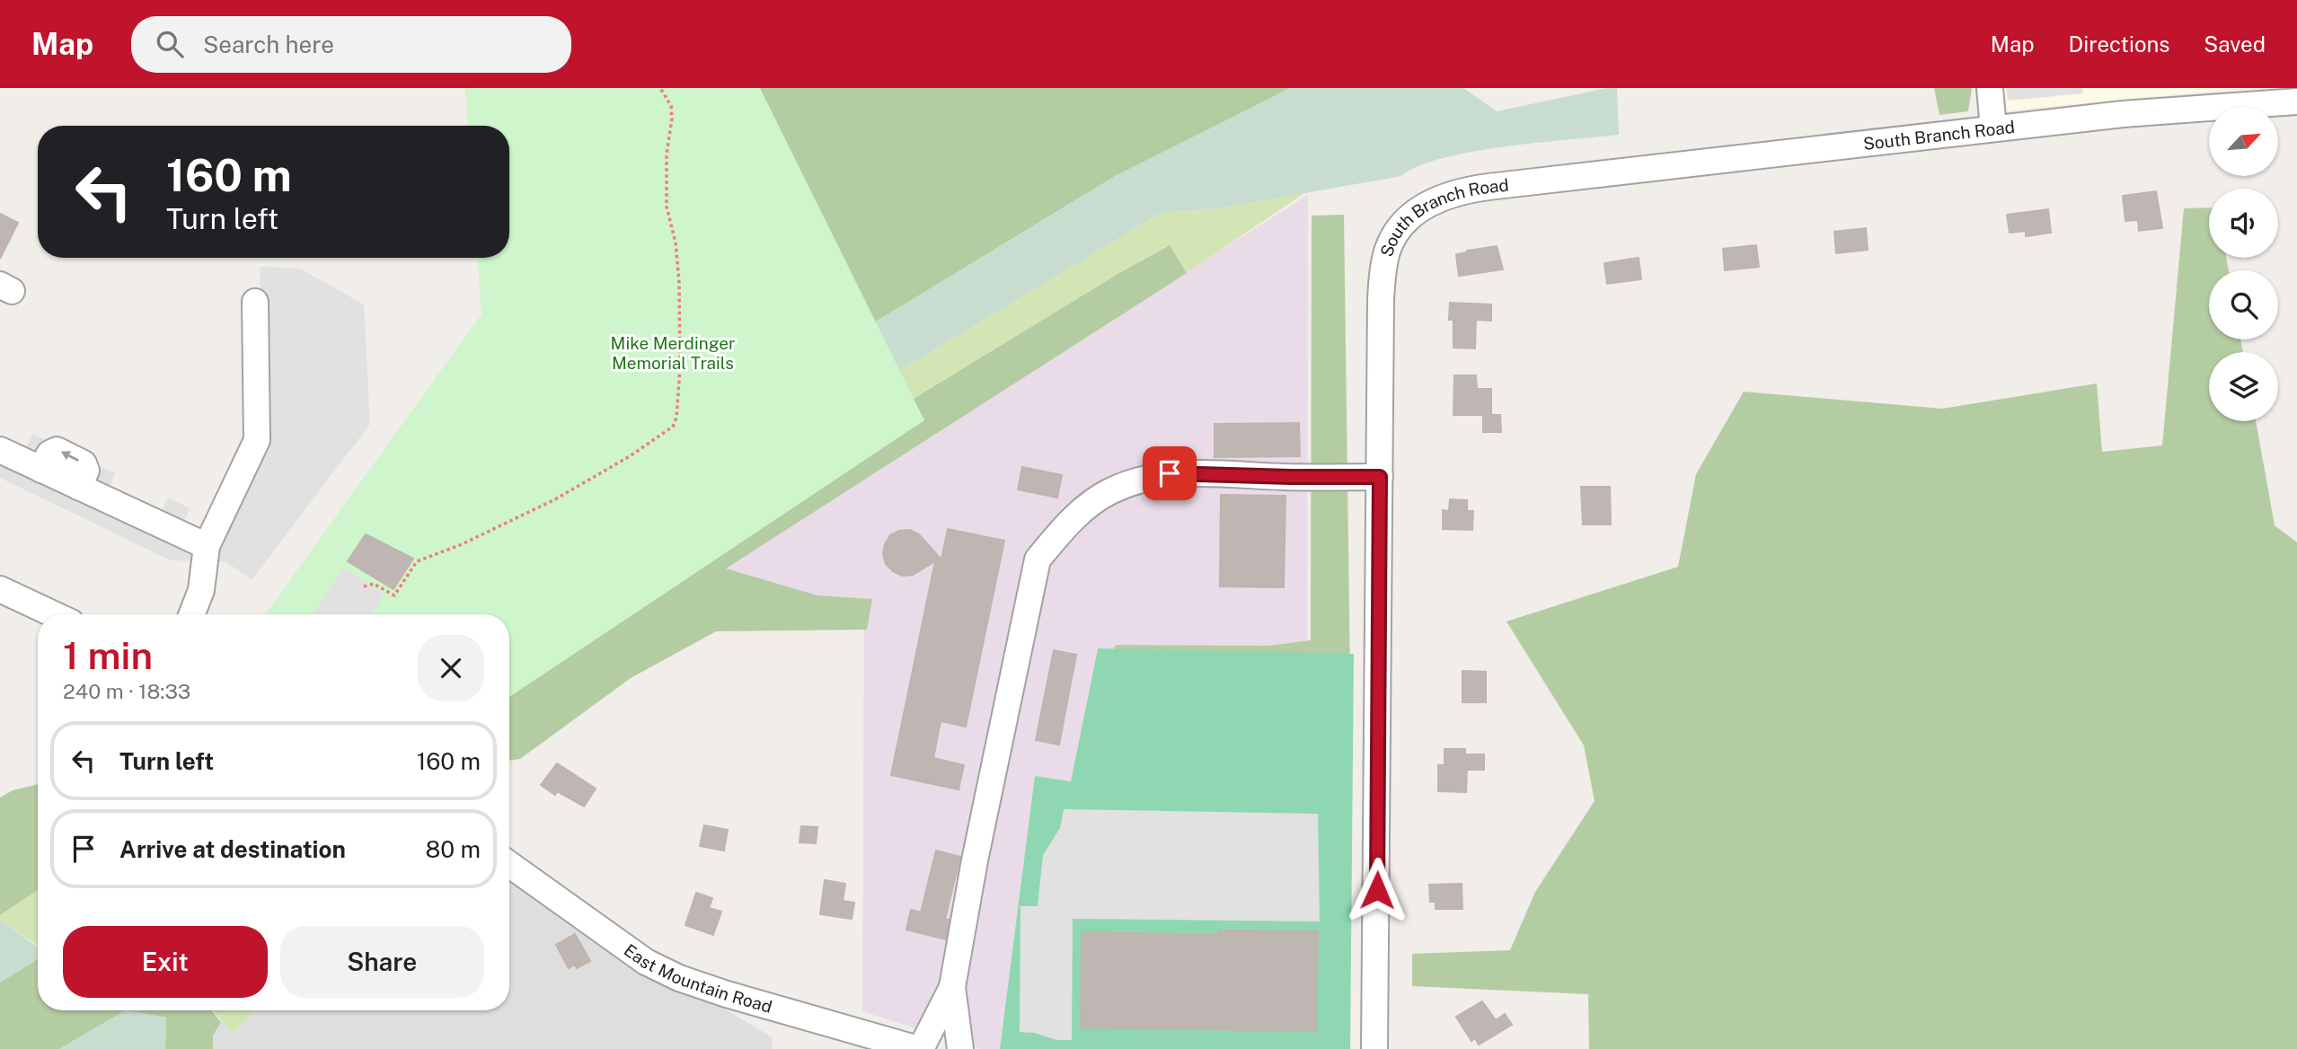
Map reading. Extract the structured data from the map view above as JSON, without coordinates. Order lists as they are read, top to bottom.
{
  "streets": {
    "street": ["South Branch Road", "East Mountain Road"]
  },
  "parks": ["Mike Merdinger Memorial Trails"],
  "north": "top right",
  "page": {
    "header": "Map",
    "search": "Search here",
    "nav": ["Map", "Directions", "Saved"],
    "turn": ["160 m", "Turn left"],
    "heading": ["1 min", "240 m · 18:33"],
    "list": [
      {
        "name": "Turn left",
        "value": "160 m"
      },
      {
        "name": "Arrive at destination",
        "value": "80 m"
      }
    ],
    "buttons": ["Exit", "Share"]
  }
}
